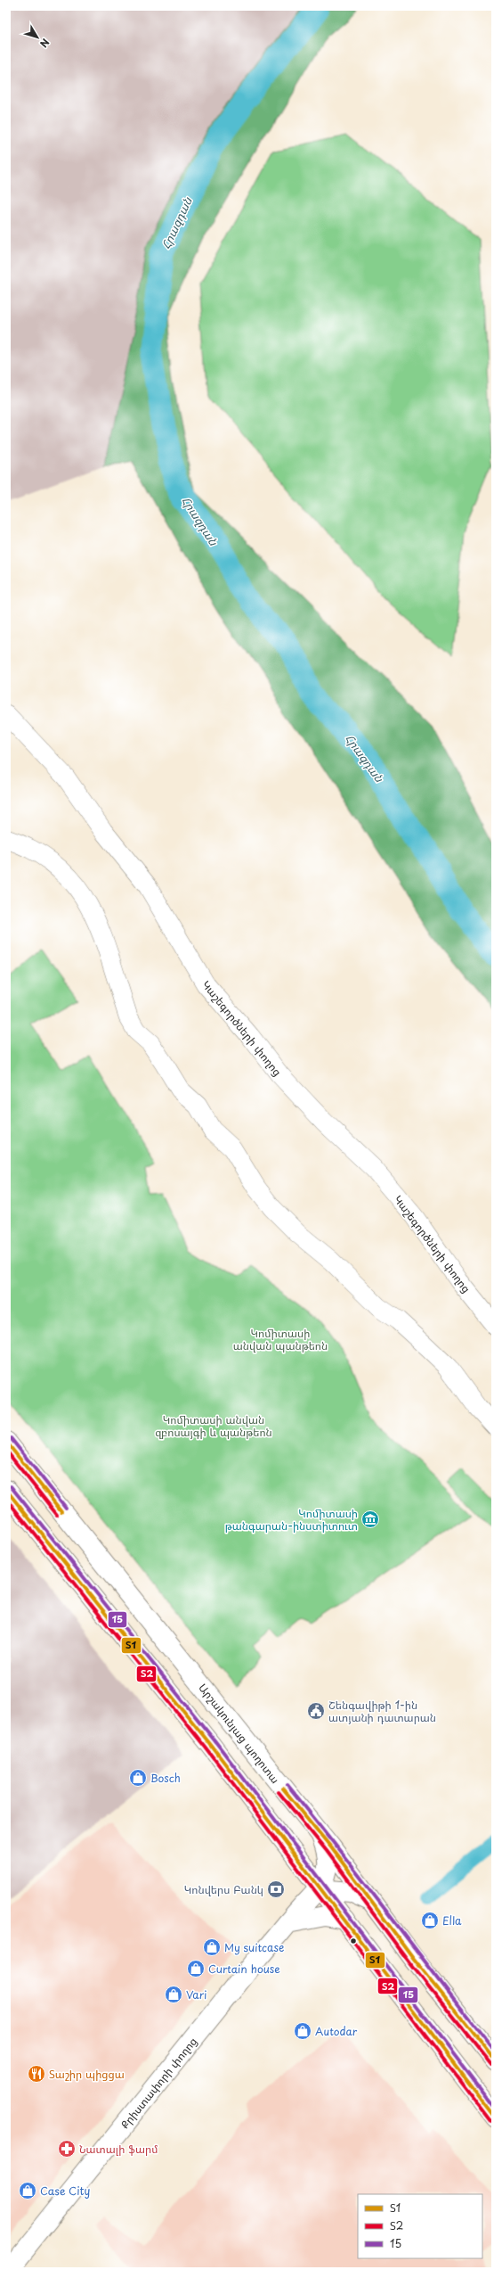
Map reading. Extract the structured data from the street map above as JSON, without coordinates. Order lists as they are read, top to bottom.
{
  "streets": {
    "main road": ["Արշակունյաց պողոտա", "Քրիստափորի փողոց"],
    "street": ["Կաշեգործների փողոց"]
  },
  "water": ["Հրազդան"],
  "parks": ["Կոմիտասի անվան պանթեոն", "Կոմիտասի անվան զբոսայգի և պանթեոն"],
  "places": {
    "museum": ["Կոմիտասի թանգարան-ինստիտուտ"],
    "public building": ["Շենգավիթի 1-ին ատյանի դատարան"],
    "shop": [
      "Bosch",
      "Ella",
      "My suitcase",
      "Curtain house",
      "Vari",
      "Autodar",
      "Case City"
    ],
    "bank": ["Կոնվերս Բանկ"],
    "restaurant": ["Տաշիր պիցցա"],
    "pharmacy": ["Նատալի ֆարմ"]
  },
  "lines": ["transit line 15", "transit line Տ1", "transit line Տ2"],
  "legend": ["Տ1", "Տ2", "15"],
  "north": "bottom right"
}
